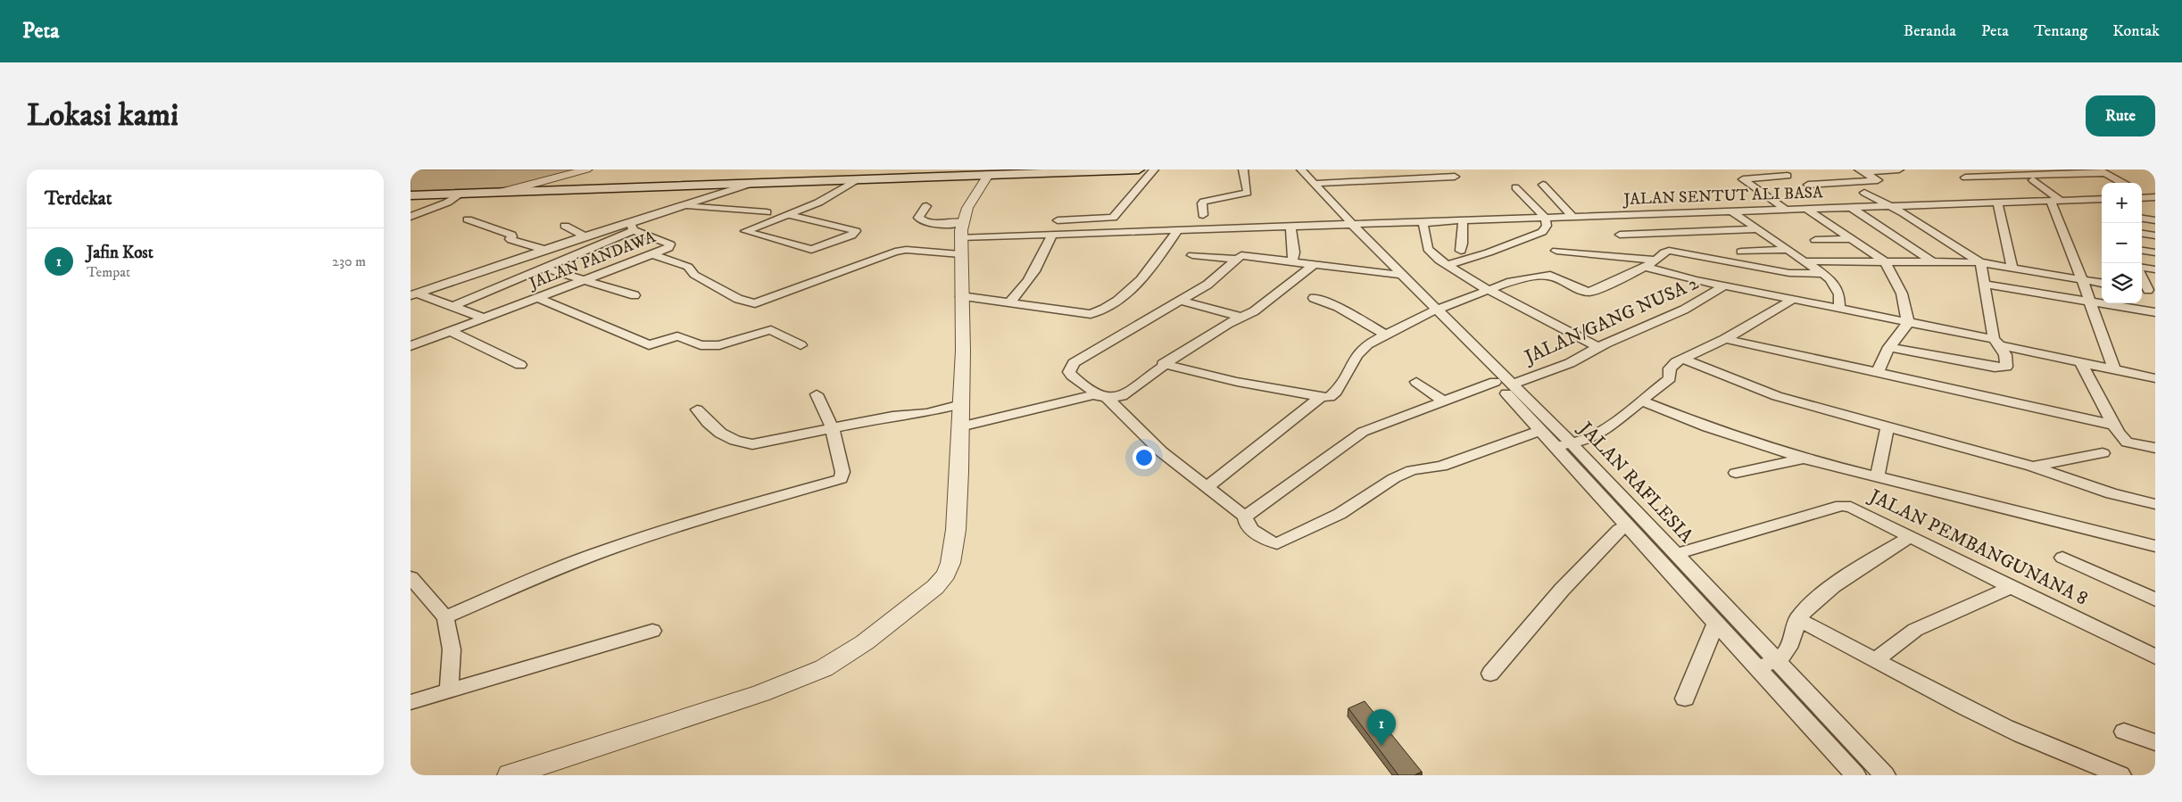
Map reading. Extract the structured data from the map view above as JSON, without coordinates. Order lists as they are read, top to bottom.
{
  "streets": {
    "street": [
      "JALAN SENTUT ALI BASA",
      "JALAN PANDAWA",
      "JALAN/GANG NUSA 2",
      "JALAN RAFLESIA",
      "JALAN PEMBANGUNANA 8"
    ]
  },
  "crossings": [
    ["JALAN SENTUT ALI BASA", "JALAN RAFLESIA"],
    ["JALAN/GANG NUSA 2", "JALAN RAFLESIA"],
    ["JALAN RAFLESIA", "JALAN PEMBANGUNANA 8"]
  ],
  "page": {
    "header": "Peta",
    "nav": [
      "Beranda",
      "Peta",
      "Tentang",
      "Kontak"
    ],
    "buttons": "Rute",
    "title": "Lokasi kami",
    "heading": "Terdekat",
    "map_buttons": ["+", "−"],
    "list": [
      {
        "mark": "1",
        "name": "Jafin Kost",
        "note": "Tempat",
        "value": "230 m"
      }
    ],
    "pins": "1"
  }
}
